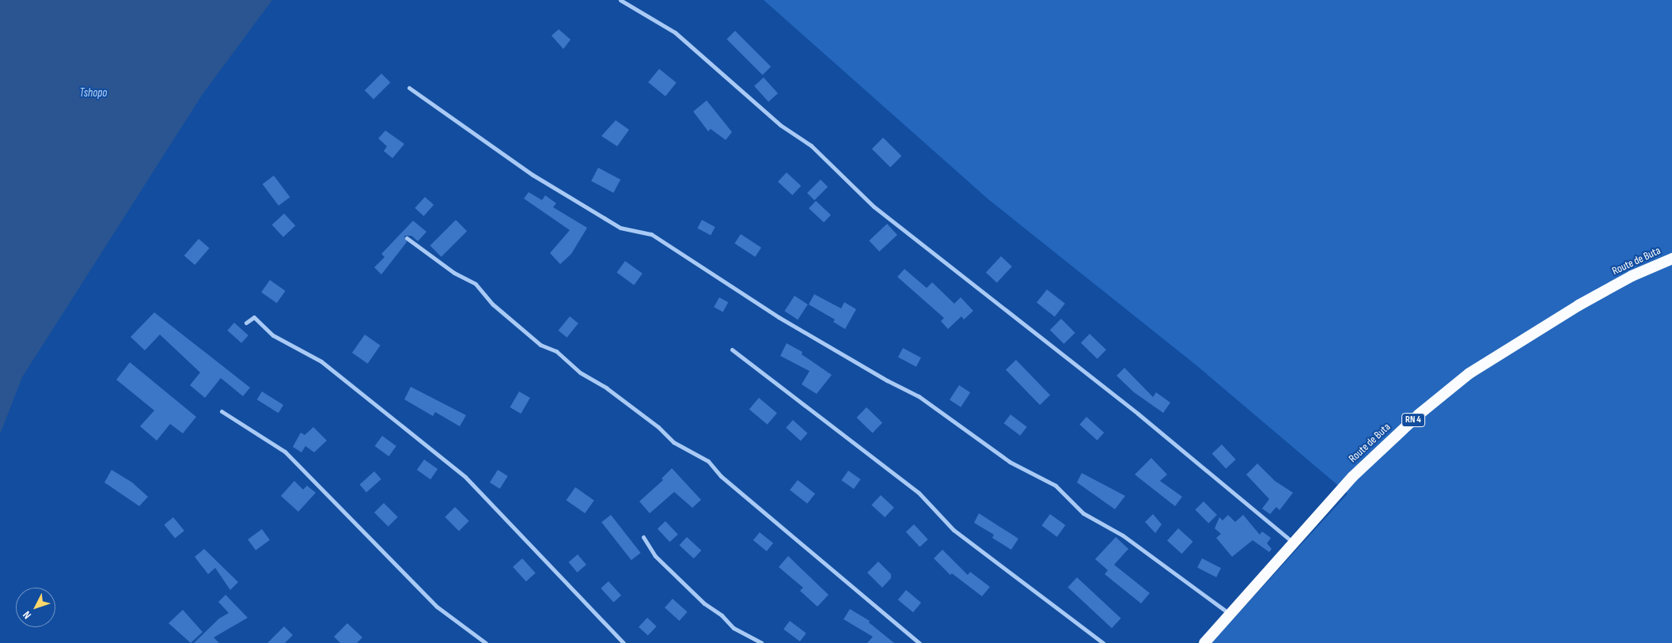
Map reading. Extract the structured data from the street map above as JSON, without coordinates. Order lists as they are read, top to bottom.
{
  "streets": {
    "highway": ["Route de Buta", "RN 4"]
  },
  "water": ["Tshopo"],
  "north": "bottom left"
}
